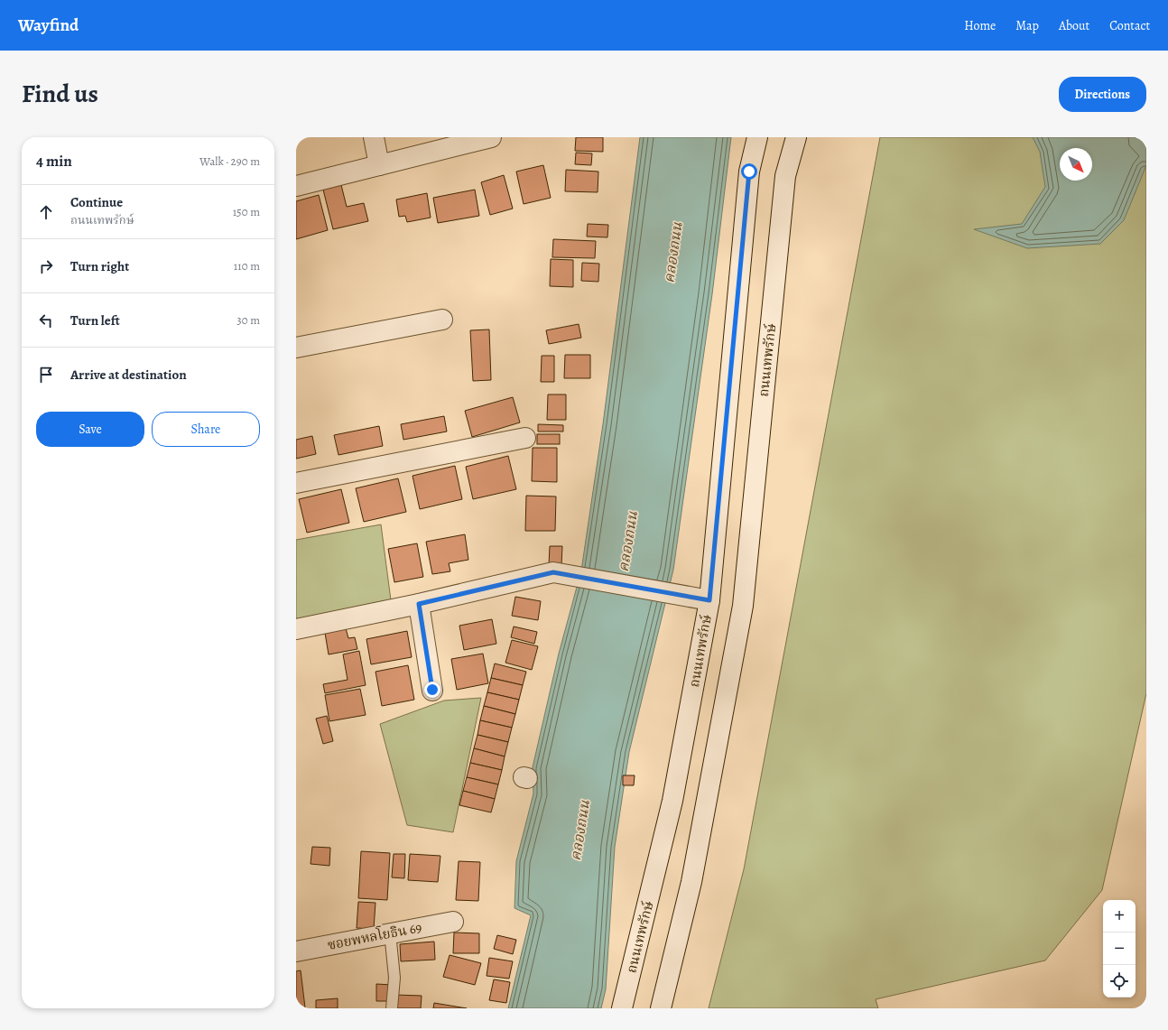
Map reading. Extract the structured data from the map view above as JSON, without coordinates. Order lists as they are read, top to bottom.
{
  "streets": {
    "main road": ["ถนนเทพรักษ์", "ซอยพหลโยธิน 69"]
  },
  "water": ["คลองถนน"],
  "north": "bottom right",
  "page": {
    "header": "Wayfind",
    "nav": [
      "Home",
      "Map",
      "About",
      "Contact"
    ],
    "title": "Find us",
    "buttons": [
      "Directions",
      ["Save", "Share"]
    ],
    "heading": ["4 min", "Walk · 290 m"],
    "list": [
      ["Continue", "ถนนเทพรักษ์", "150 m"],
      ["Turn right", "110 m"],
      ["Turn left", "30 m"],
      "Arrive at destination"
    ],
    "map_buttons": ["+", "−"]
  }
}
